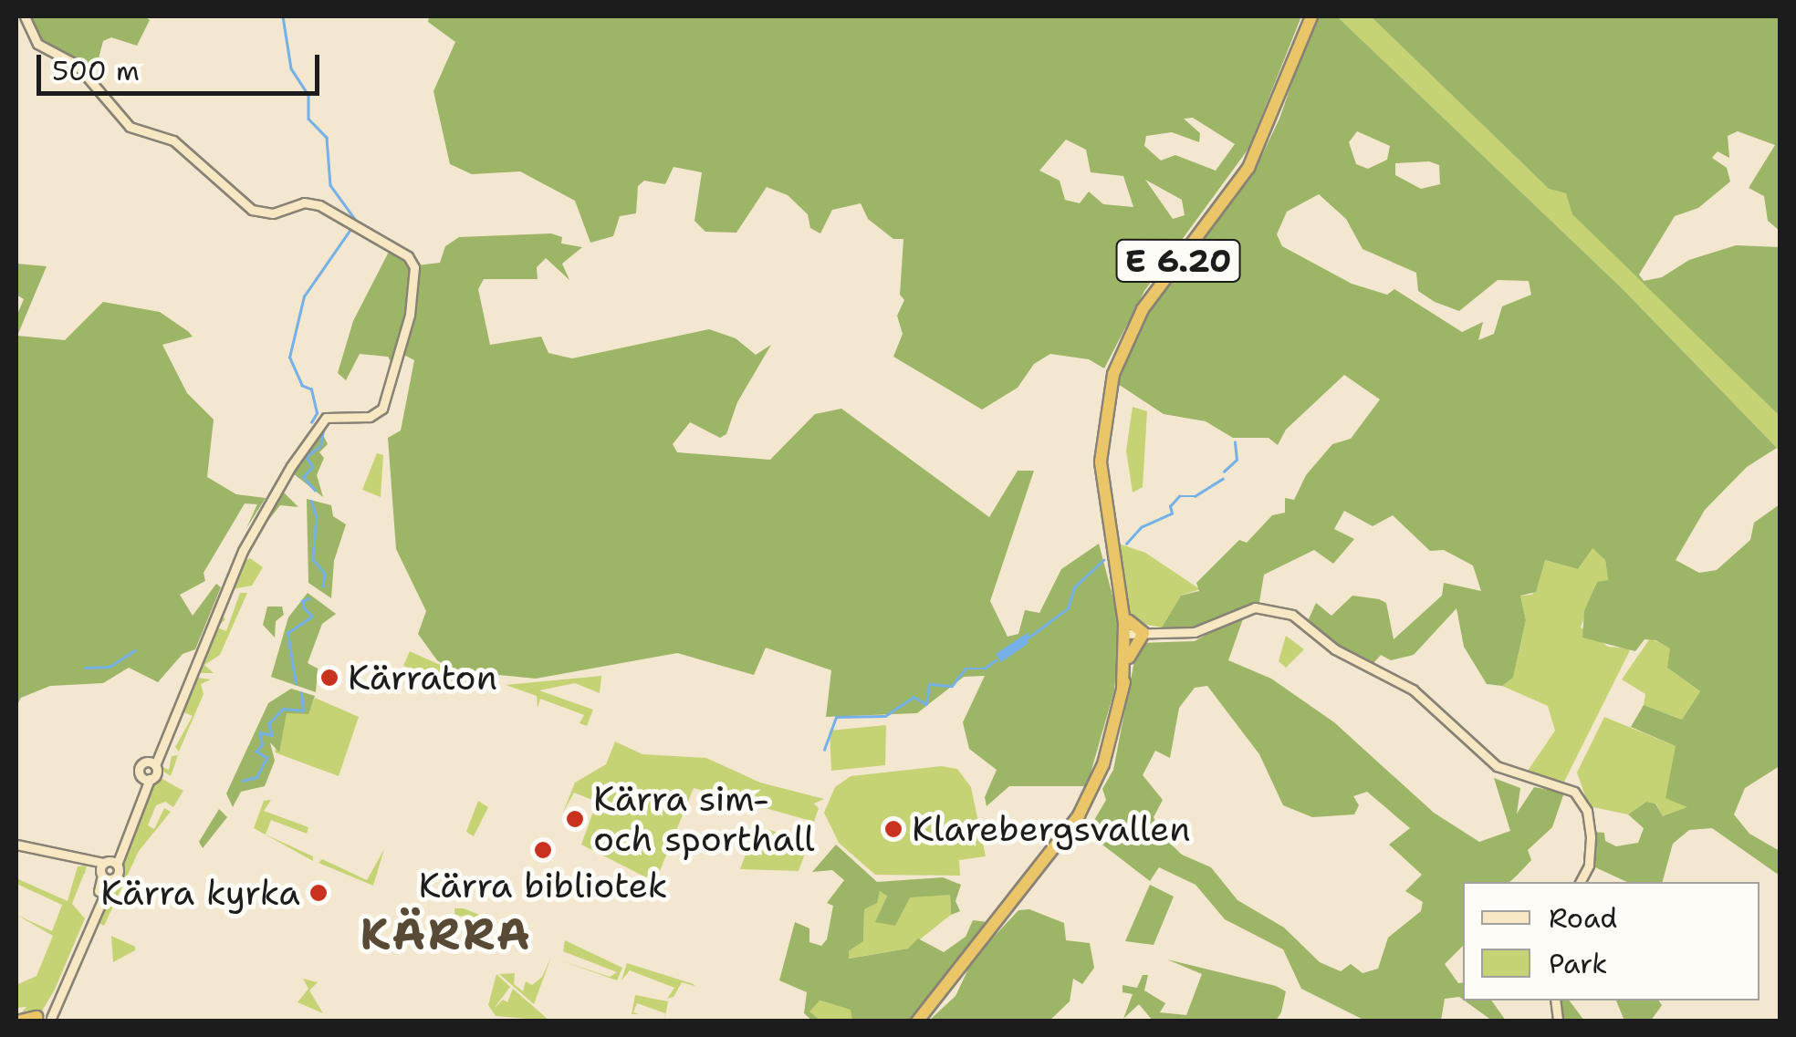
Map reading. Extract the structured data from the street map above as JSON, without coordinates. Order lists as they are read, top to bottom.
{
  "streets": {
    "highway": ["E 6.20"]
  },
  "districts": ["KÄRRA"],
  "places": [
    "Kärraton",
    "Kärra sim- och sporthall",
    "Klarebergsvallen",
    "Kärra bibliotek",
    "Kärra kyrka"
  ],
  "legend": ["Road", "Park"],
  "scale_bar": "500 m"
}
